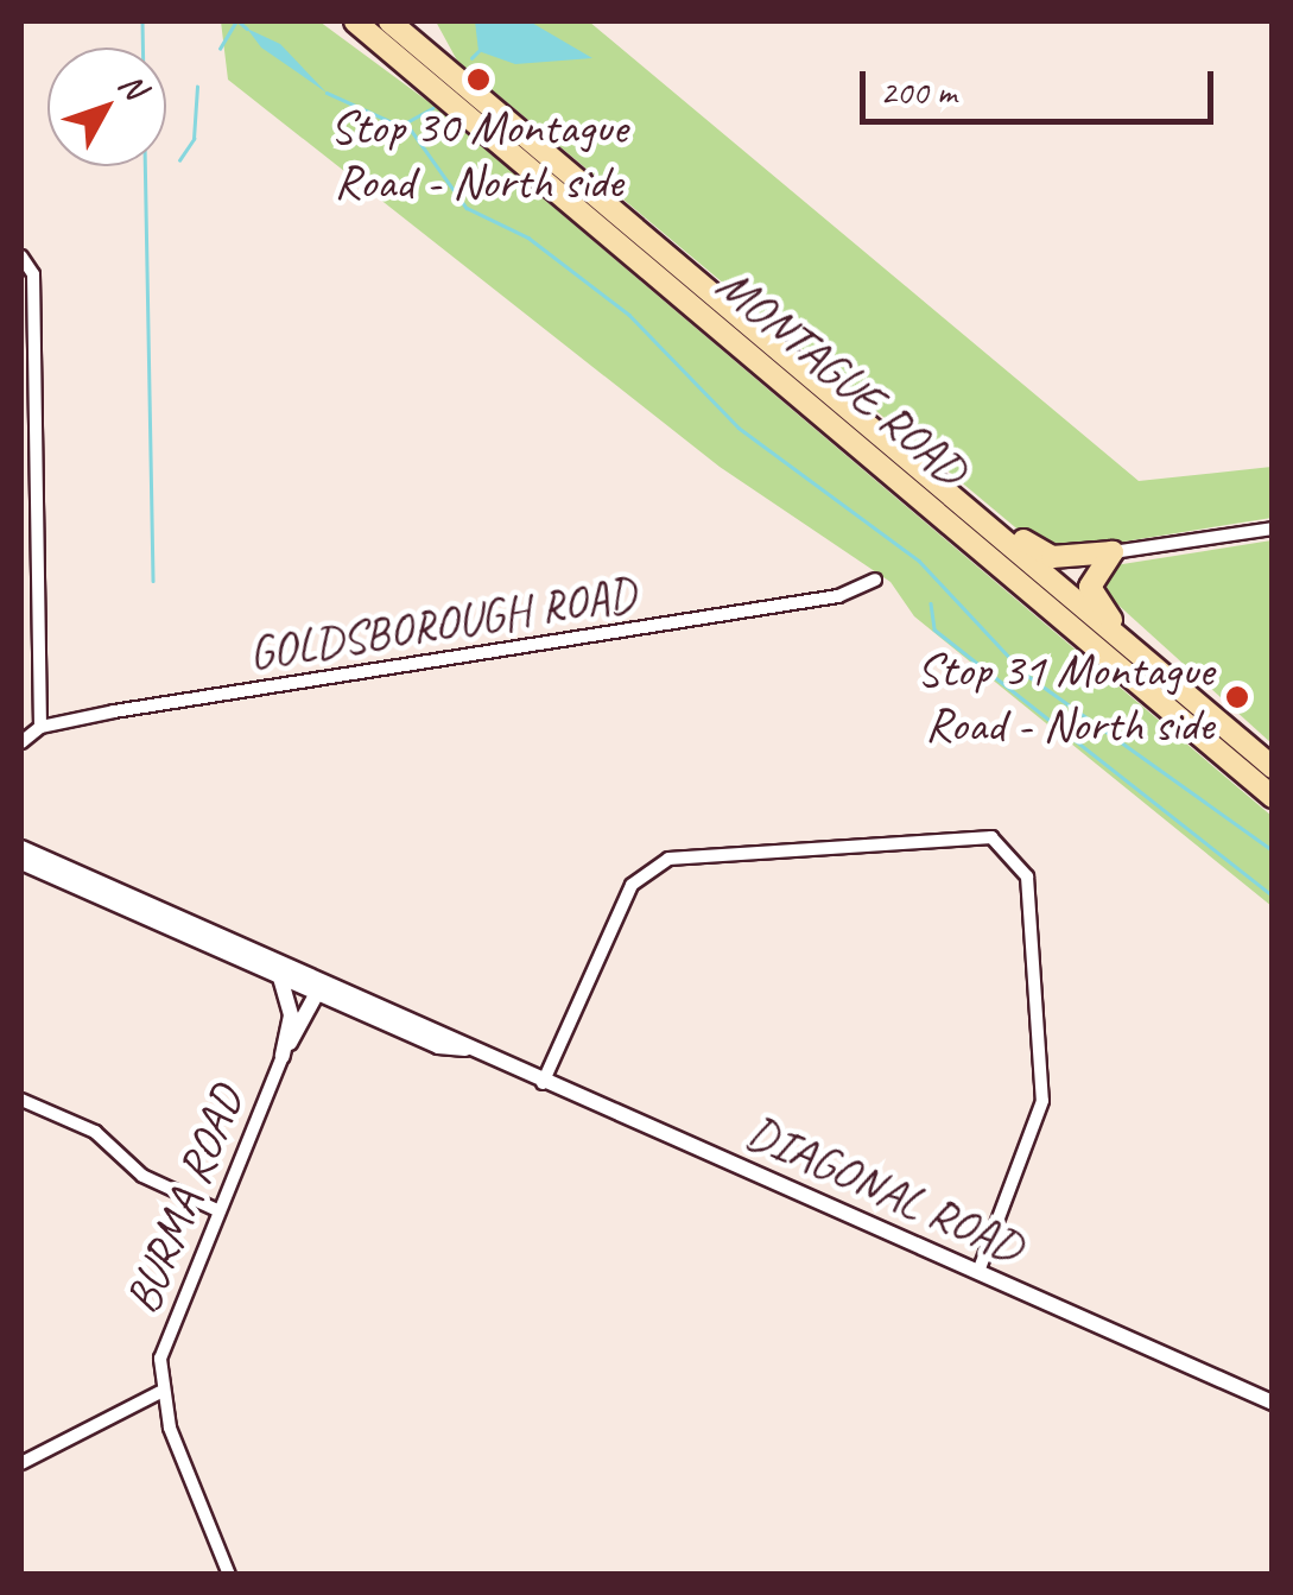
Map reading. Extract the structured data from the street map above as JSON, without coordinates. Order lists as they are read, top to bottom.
{
  "streets": {
    "main road": ["MONTAGUE ROAD"],
    "street": ["GOLDSBOROUGH ROAD", "DIAGONAL ROAD", "BURMA ROAD"]
  },
  "places": ["Stop 30 Montague Road - North side", "Stop 31 Montague Road - North side"],
  "scale_bar": "200 m",
  "north": "top right"
}
